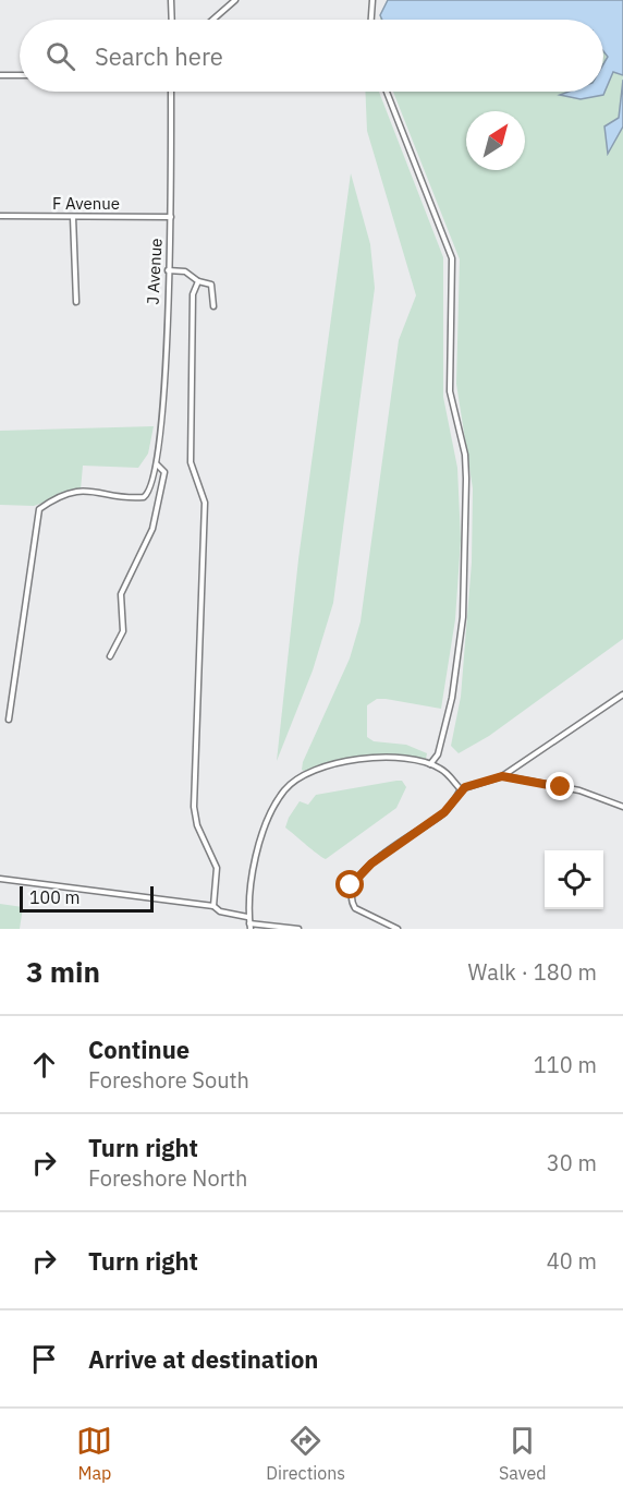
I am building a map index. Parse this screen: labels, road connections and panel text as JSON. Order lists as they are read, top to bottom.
{
  "streets": {
    "lane": ["F Avenue", "J Avenue"]
  },
  "crossings": [
    ["F Avenue", "J Avenue"]
  ],
  "scale_bar": "100 m",
  "north": "top right",
  "page": {
    "search": "Search here",
    "scale": "100 m",
    "heading": ["3 min", "Walk · 180 m"],
    "list": [
      ["Continue", "Foreshore South", "110 m"],
      ["Turn right", "Foreshore North", "30 m"],
      ["Turn right", "40 m"],
      "Arrive at destination"
    ],
    "nav": ["Map", "Directions", "Saved"]
  }
}
